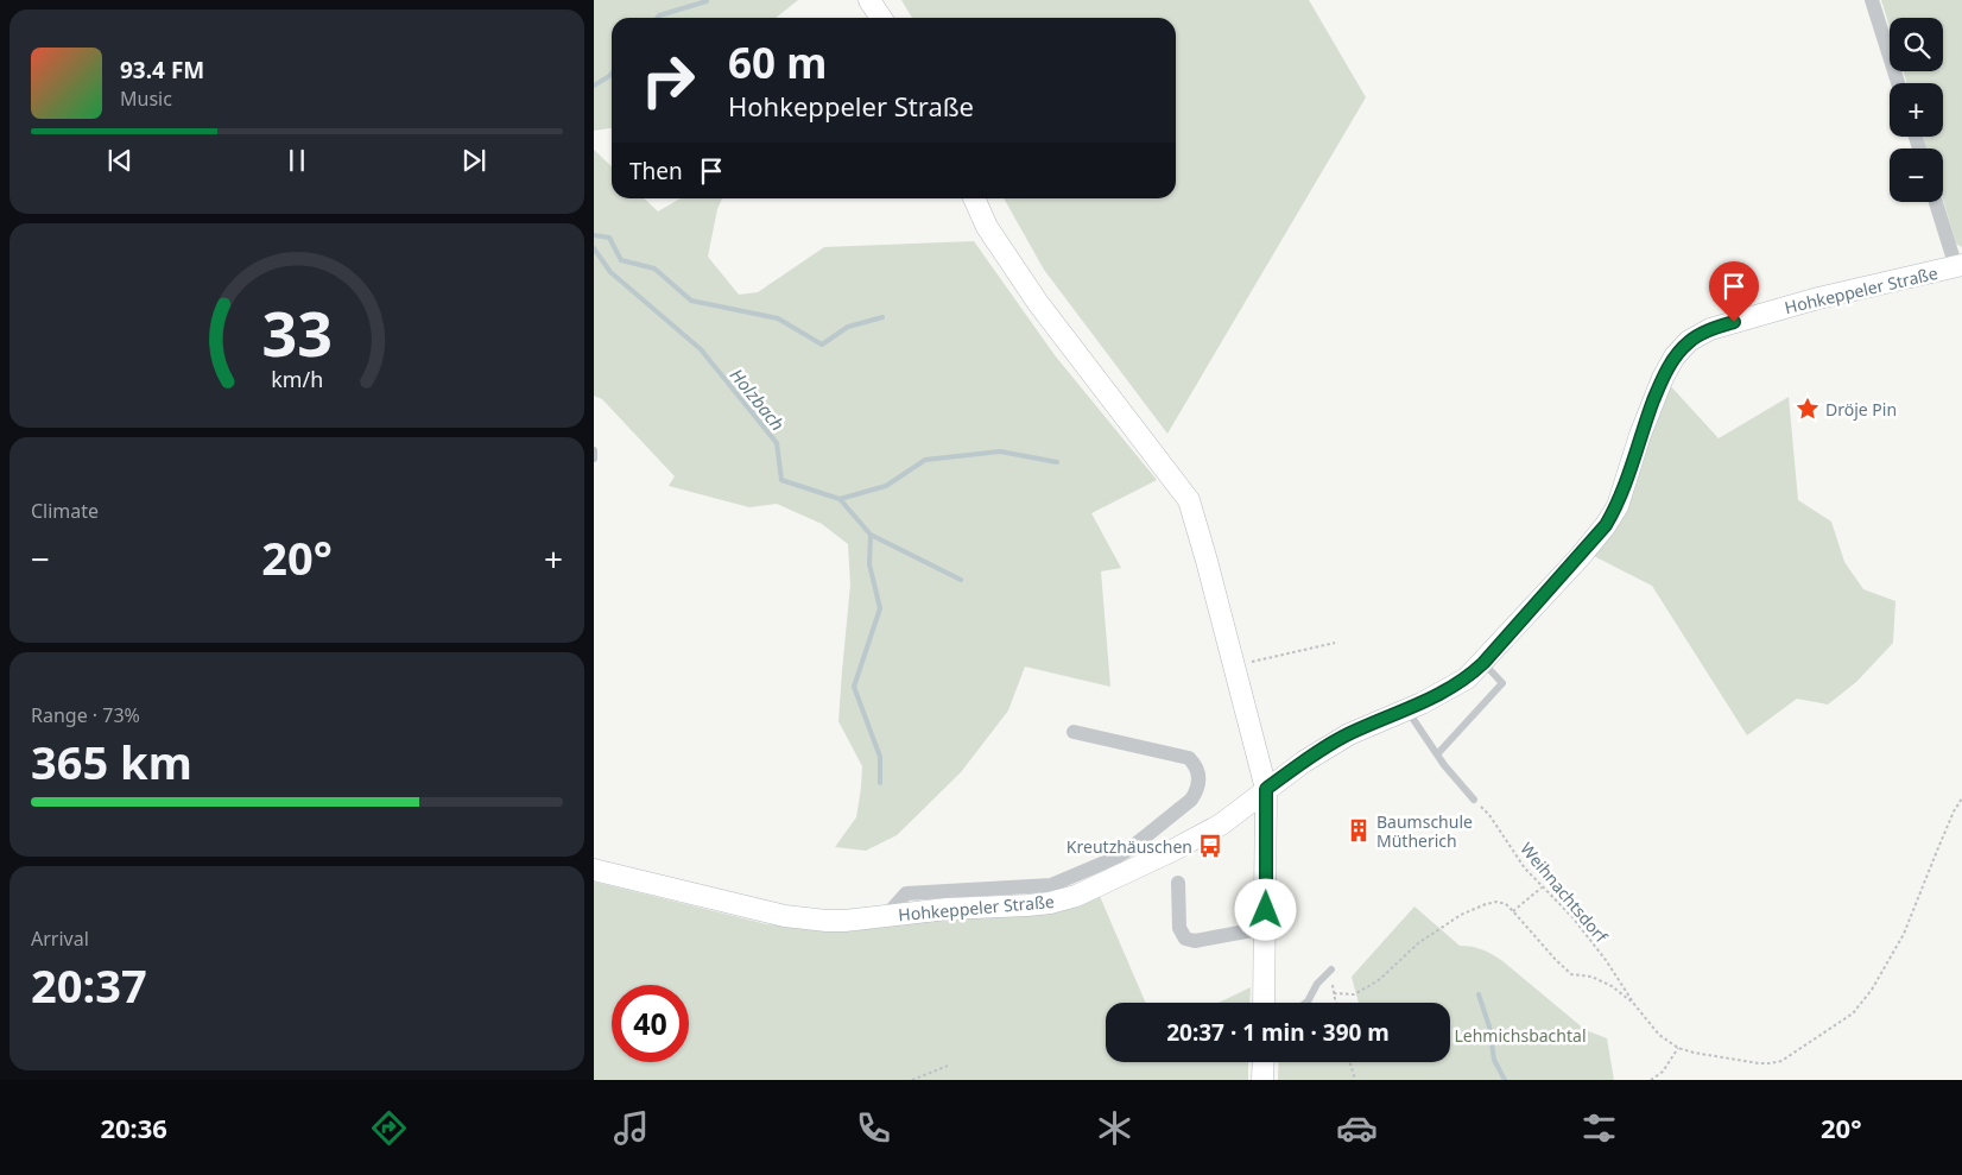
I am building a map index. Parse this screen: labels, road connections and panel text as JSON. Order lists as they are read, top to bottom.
{
  "streets": {
    "street": ["Hohkeppeler Straße"],
    "path": ["Weihnachtsdorf"]
  },
  "water": ["Holzbach"],
  "parks": ["Lehmichsbachtal"],
  "places": {
    "place": ["Dröje Pin"],
    "building": ["Baumschule Mütherich"],
    "bus stop": ["Kreutzhäuschen"]
  },
  "page": {
    "map_buttons": ["+", "−"],
    "turn": ["60 m", "Hohkeppeler Straße"],
    "song": ["93.4 FM", "Music"],
    "then": "Then",
    "tile": [
      "Climate",
      ["Range · 73%", "365 km"],
      ["Arrival", "20:37"]
    ],
    "heat": ["−", "20°", "+"],
    "limit": "40",
    "trip": "20:37 · 1 min · 390 m",
    "tabs": ["20:36", "20°"],
    "gauge": ["33", "km/h"]
  }
}
